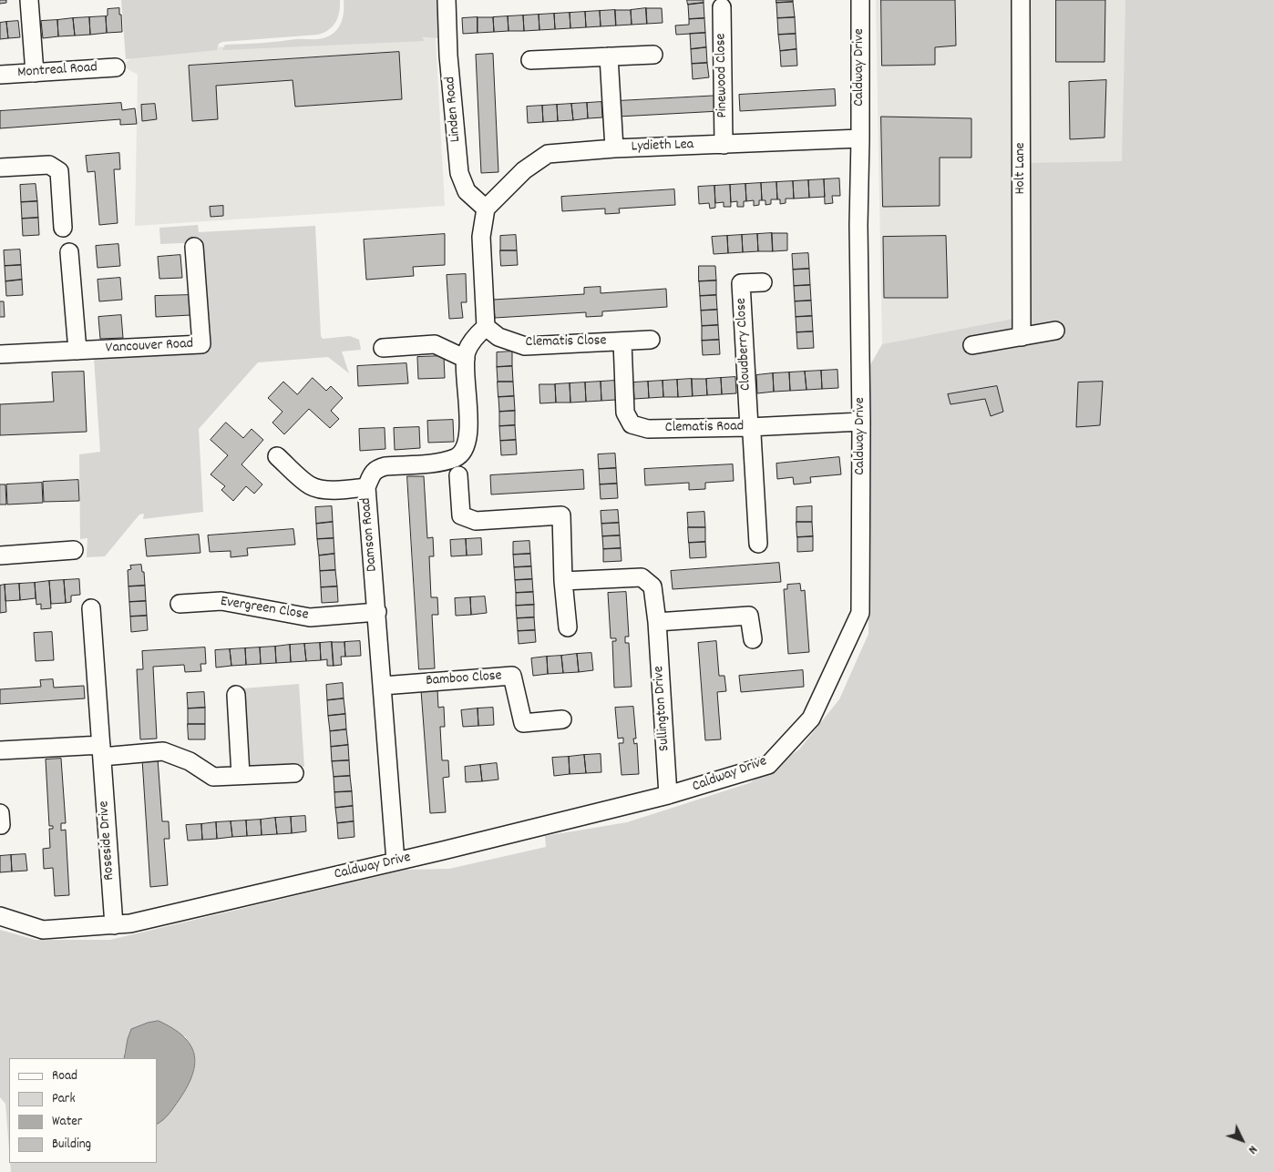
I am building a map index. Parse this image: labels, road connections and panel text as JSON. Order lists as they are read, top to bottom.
{
  "streets": {
    "street": [
      "Caldway Drive",
      "Montreal Road",
      "Pinewood Close",
      "Linden Road",
      "Lydieth Lea",
      "Holt Lane",
      "Clematis Close",
      "Cloudberry Close",
      "Vancouver Road",
      "Clematis Road",
      "Damson Road",
      "Evergreen Close",
      "Bamboo Close",
      "Sullington Drive",
      "Roseside Drive"
    ]
  },
  "crossings": [
    ["Caldway Drive", "Lydieth Lea"],
    ["Caldway Drive", "Clematis Road"],
    ["Caldway Drive", "Damson Road"],
    ["Caldway Drive", "Sullington Drive"],
    ["Caldway Drive", "Roseside Drive"],
    ["Pinewood Close", "Lydieth Lea"],
    ["Linden Road", "Lydieth Lea"],
    ["Clematis Close", "Clematis Road"],
    ["Clematis Close", "Damson Road"],
    ["Cloudberry Close", "Clematis Road"],
    ["Damson Road", "Evergreen Close"],
    ["Damson Road", "Bamboo Close"]
  ],
  "legend": [
    "Road",
    "Park",
    "Water",
    "Building"
  ],
  "north": "bottom right"
}
